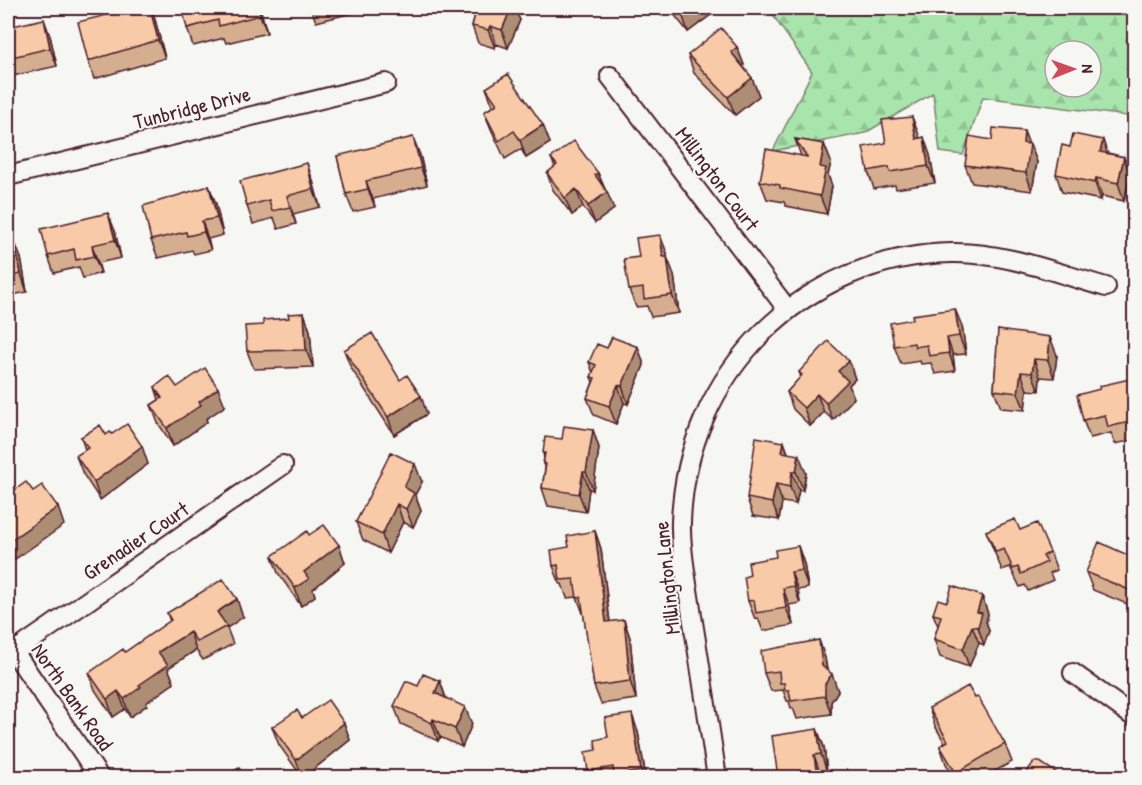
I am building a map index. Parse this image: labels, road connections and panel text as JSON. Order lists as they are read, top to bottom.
{
  "streets": {
    "street": [
      "Tunbridge Drive",
      "Millington Court",
      "Grenadier Court",
      "Millington Lane",
      "North Bank Road"
    ]
  },
  "crossings": [
    ["Millington Court", "Millington Lane"],
    ["Grenadier Court", "North Bank Road"]
  ],
  "north": "right"
}
